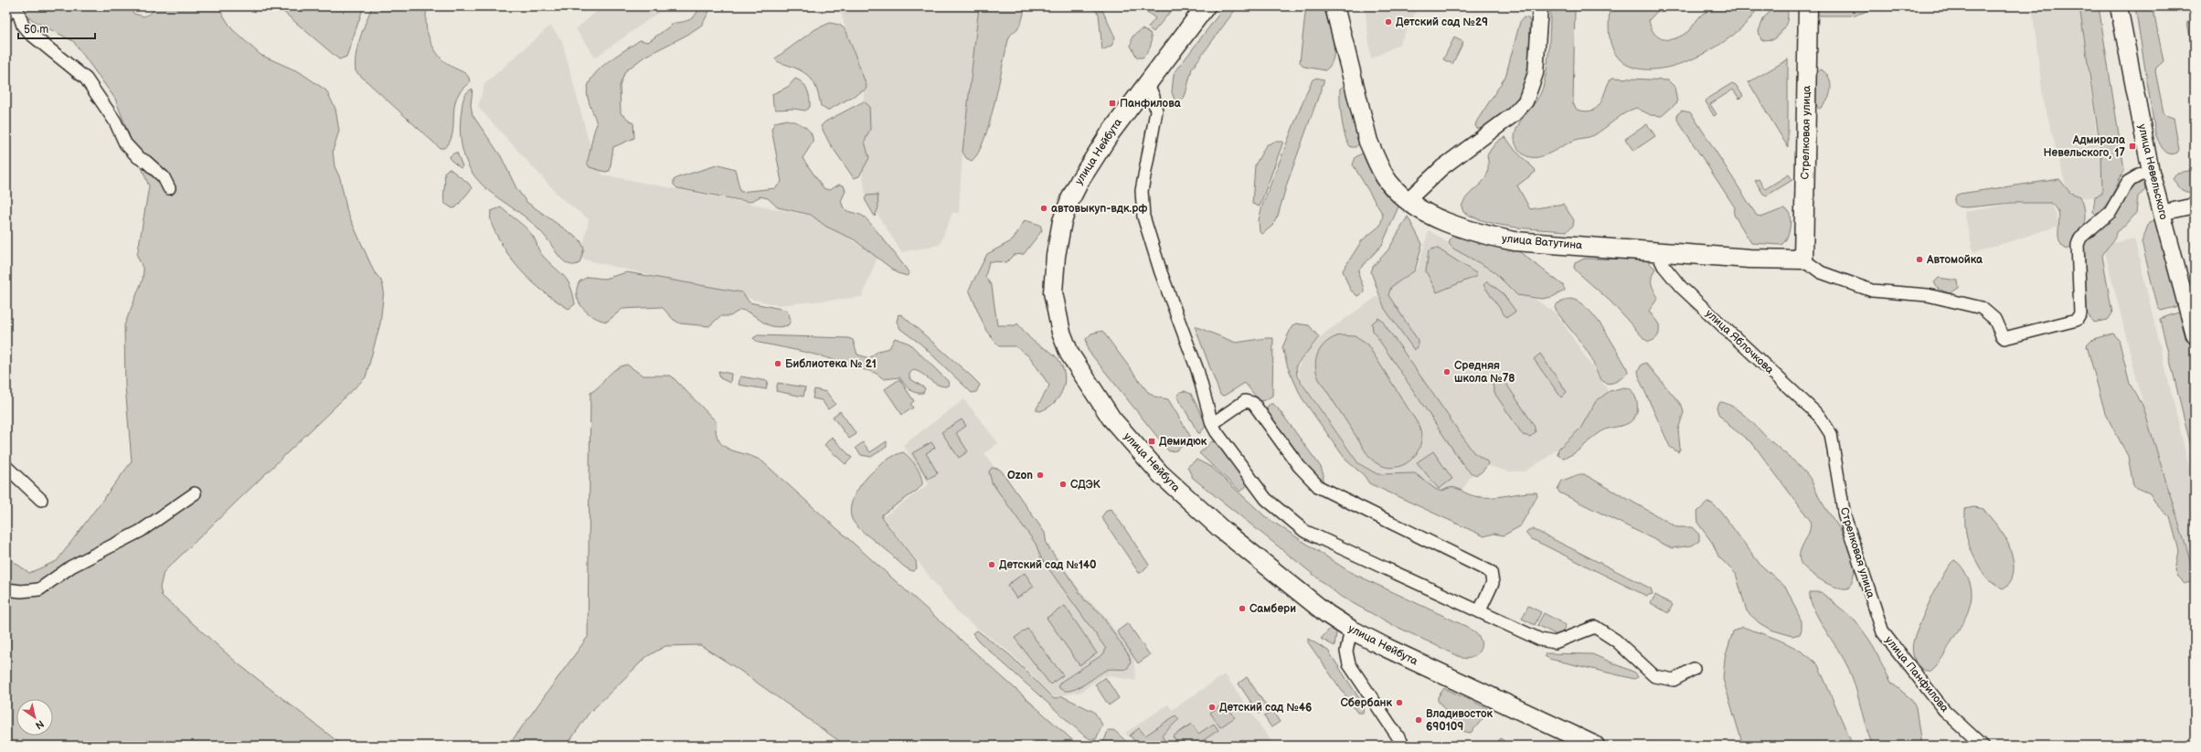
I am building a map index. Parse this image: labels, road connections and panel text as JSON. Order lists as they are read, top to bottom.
{
  "streets": {
    "main road": [
      "Стрелковая улица",
      "улица Нейбута",
      "улица Невельского",
      "улица Ватутина"
    ],
    "street": ["улица Яблочкова", "улица Панфилова"]
  },
  "crossings": [
    ["Стрелковая улица", "улица Ватутина"],
    ["Стрелковая улица", "улица Яблочкова"],
    ["Стрелковая улица", "улица Панфилова"],
    ["улица Ватутина", "улица Яблочкова"]
  ],
  "places": {
    "other": [
      "Детский сад №29",
      "автовыкуп-вдк.рф",
      "Автомойка",
      "Библиотека № 21",
      "Средняя школа №78",
      "Ozon",
      "СДЭК",
      "Детский сад №140",
      "Самбери",
      "Сбербанк",
      "Детский сад №46",
      "Владивосток 690109"
    ],
    "transit": ["Панфилова", "Адмирала Невельского, 17", "Демидюк"]
  },
  "scale_bar": "50 m",
  "north": "bottom right"
}
